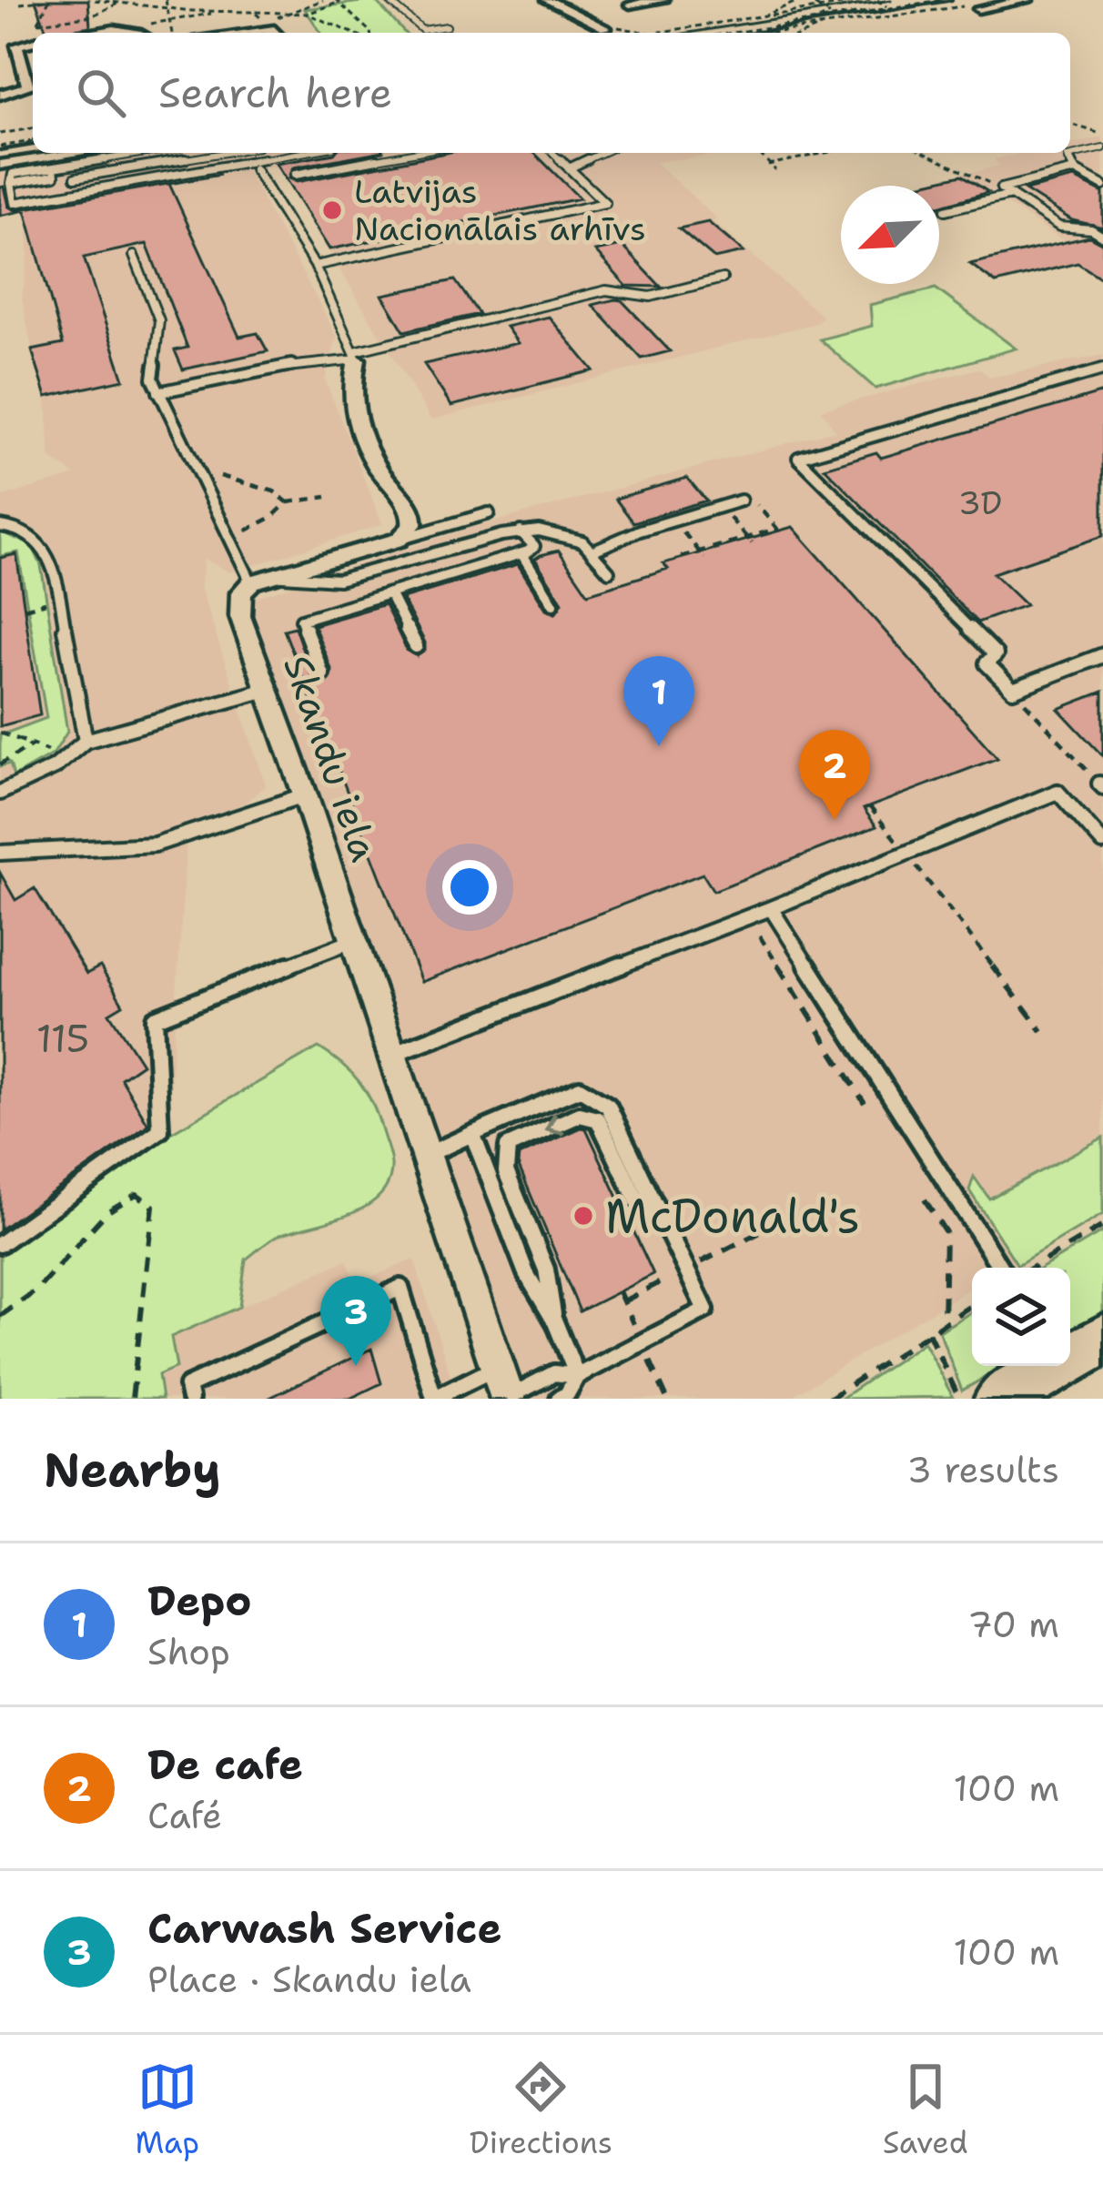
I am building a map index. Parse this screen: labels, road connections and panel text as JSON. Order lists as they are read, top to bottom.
{
  "streets": {
    "street": ["Skandu iela"]
  },
  "places": ["Latvijas Nacionālais arhīvs", "McDonald's"],
  "house_numbers": ["3D", "115"],
  "north": "bottom left",
  "page": {
    "search": "Search here",
    "pins": ["1", "2", "3"],
    "heading": ["Nearby", "3 results"],
    "list": [
      {
        "mark": "1",
        "name": "Depo",
        "note": "Shop",
        "value": "70 m"
      },
      {
        "mark": "2",
        "name": "De cafe",
        "note": "Café",
        "value": "100 m"
      },
      {
        "mark": "3",
        "name": "Carwash Service",
        "note": "Place · Skandu iela",
        "value": "100 m"
      }
    ],
    "nav": ["Map", "Directions", "Saved"]
  }
}
